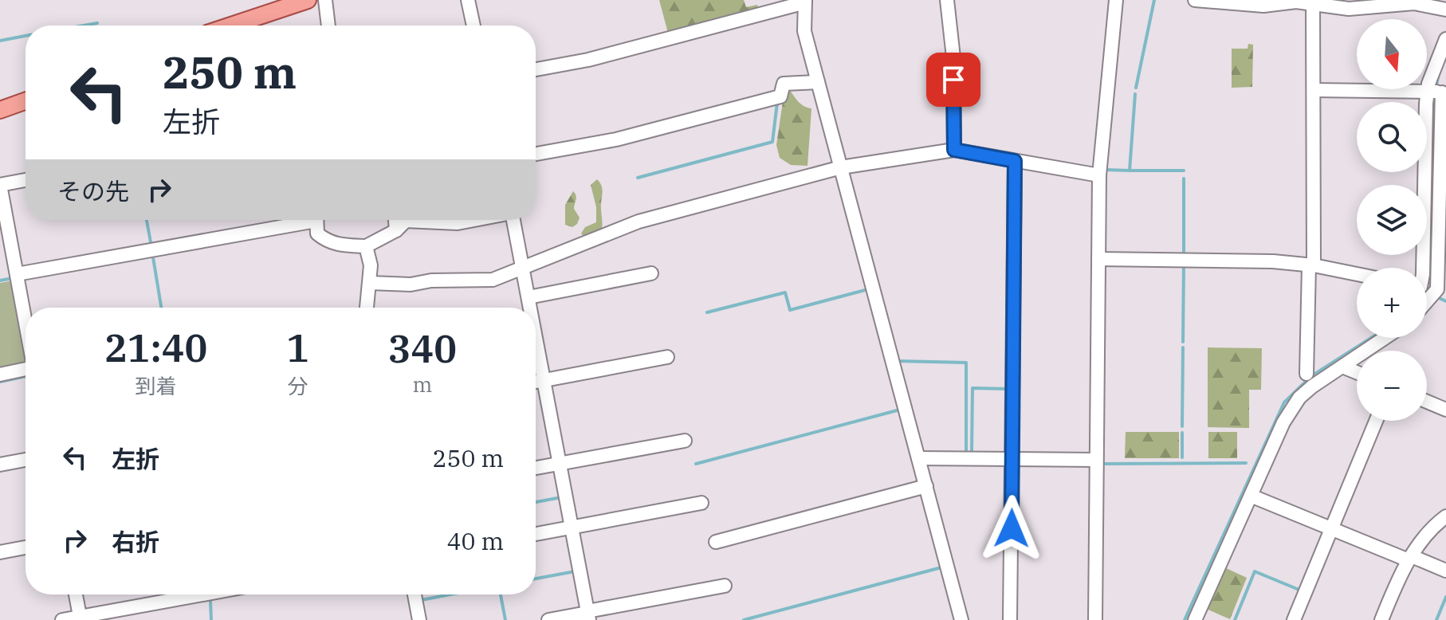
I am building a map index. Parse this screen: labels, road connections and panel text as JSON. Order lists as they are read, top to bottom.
{
  "north": "bottom",
  "page": {
    "map_buttons": ["+", "−"],
    "turn": ["250 m", "左折"],
    "then": "その先",
    "eta": [
      "21:40",
      "到着",
      "1",
      "分",
      "340",
      "m"
    ],
    "list": [
      {
        "name": "左折",
        "value": "250 m"
      },
      {
        "name": "右折",
        "value": "40 m"
      }
    ]
  }
}
